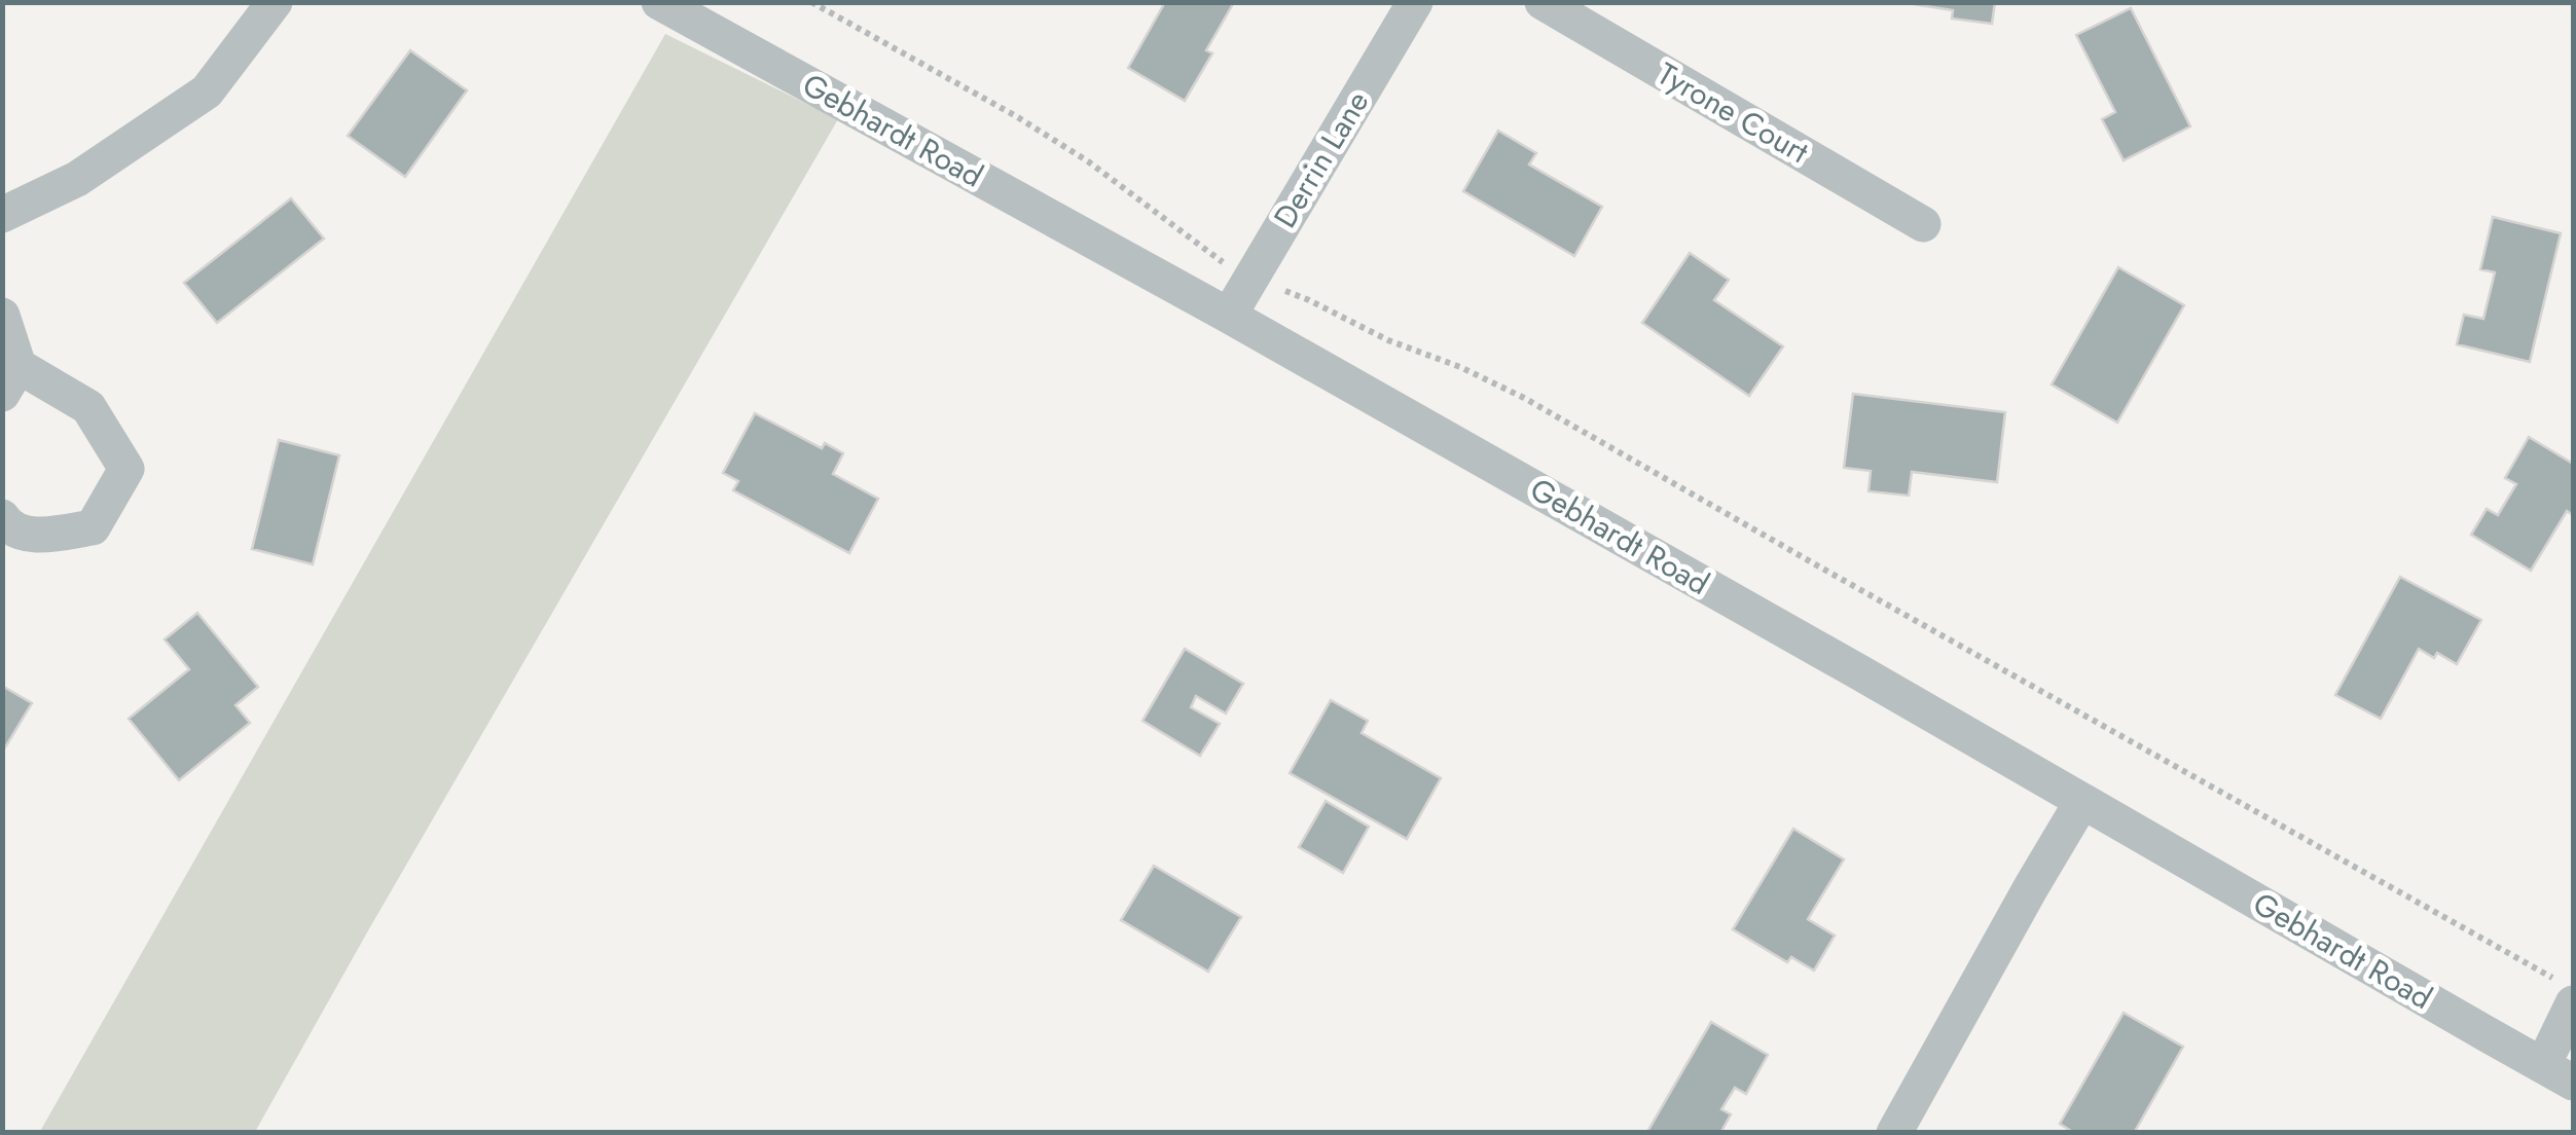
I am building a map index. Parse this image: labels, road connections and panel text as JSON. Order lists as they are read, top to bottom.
{
  "streets": {
    "street": ["Tyrone Court", "Gebhardt Road", "Derrin Lane"]
  },
  "crossings": [
    ["Gebhardt Road", "Derrin Lane"]
  ]
}
